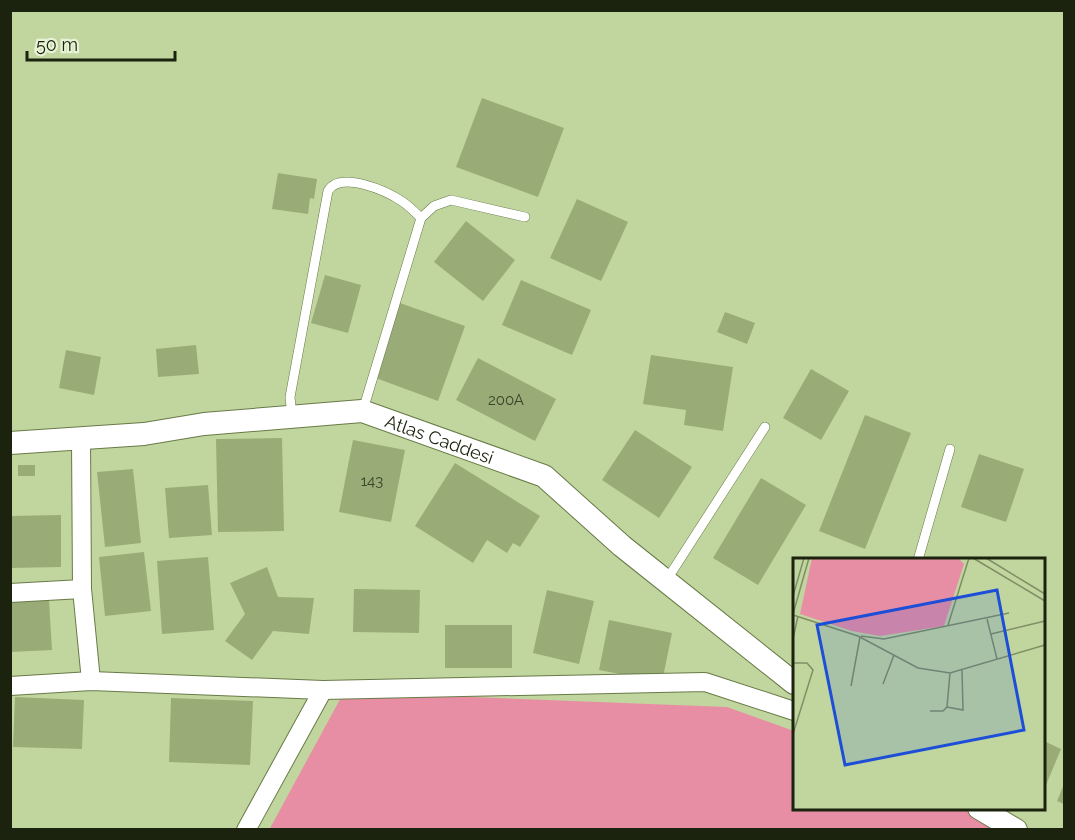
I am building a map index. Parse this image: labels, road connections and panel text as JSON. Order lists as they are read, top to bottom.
{
  "streets": {
    "street": ["Atlas Caddesi"]
  },
  "house_numbers": ["200A", "143"],
  "scale_bar": "50 m"
}
